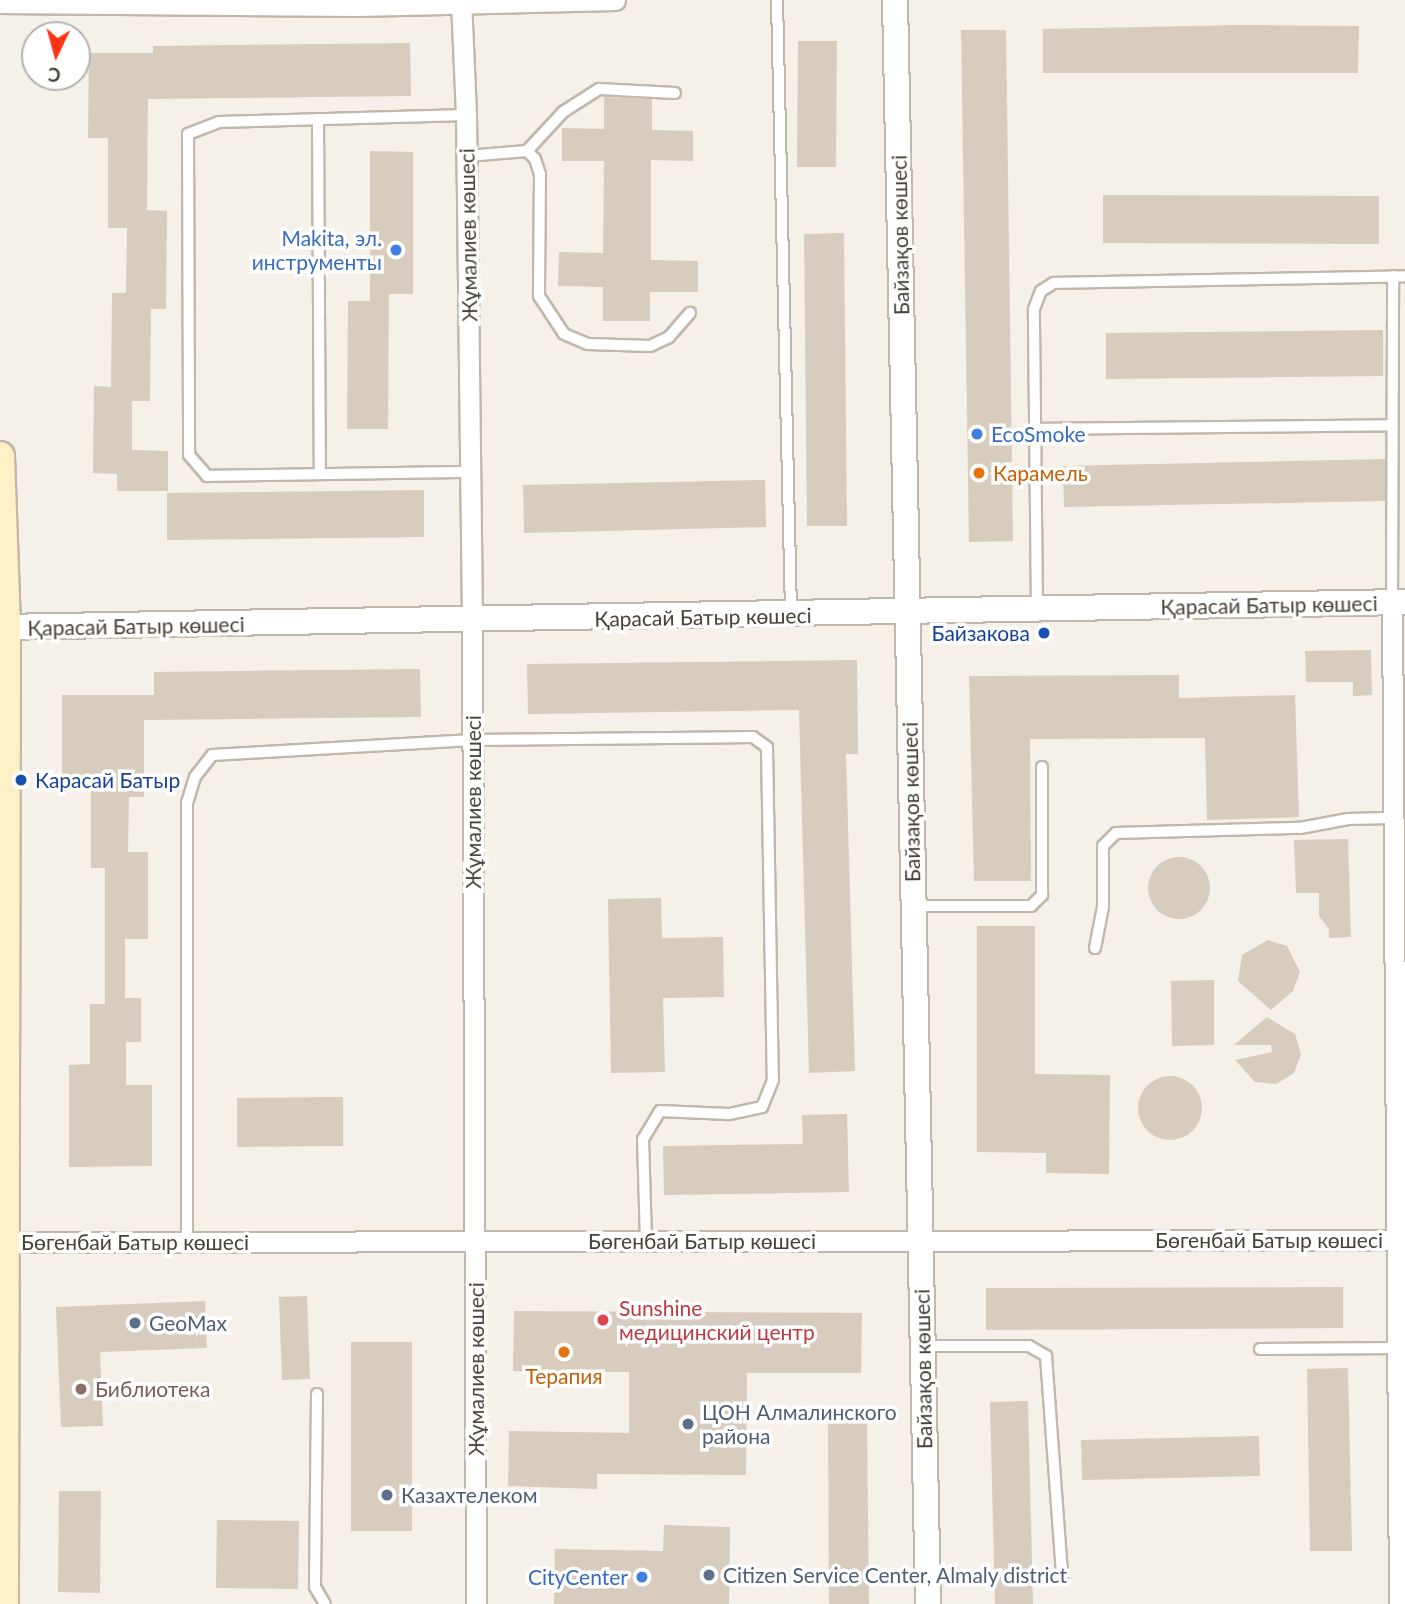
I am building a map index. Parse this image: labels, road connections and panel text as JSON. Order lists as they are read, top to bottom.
{
  "streets": {
    "street": [
      "Жұмалиев көшесі",
      "Байзақов көшесі",
      "Қарасай Батыр көшесі",
      "Бөгенбай Батыр көшесі"
    ]
  },
  "crossings": [
    ["Жұмалиев көшесі", "Қарасай Батыр көшесі"],
    ["Жұмалиев көшесі", "Бөгенбай Батыр көшесі"],
    ["Байзақов көшесі", "Қарасай Батыр көшесі"],
    ["Байзақов көшесі", "Бөгенбай Батыр көшесі"]
  ],
  "places": [
    "Makita, эл. инструменты",
    "EcoSmoke",
    "Карамель",
    "Байзакова",
    "Карасай Батыр",
    "Sunshine медицинский центр",
    "GeoMax",
    "Терапия",
    "Библиотека",
    "ЦОН Алмалинского района",
    "Казахтелеком",
    "Citizen Service Center, Almaly district",
    "CityCenter"
  ],
  "north": "bottom"
}
